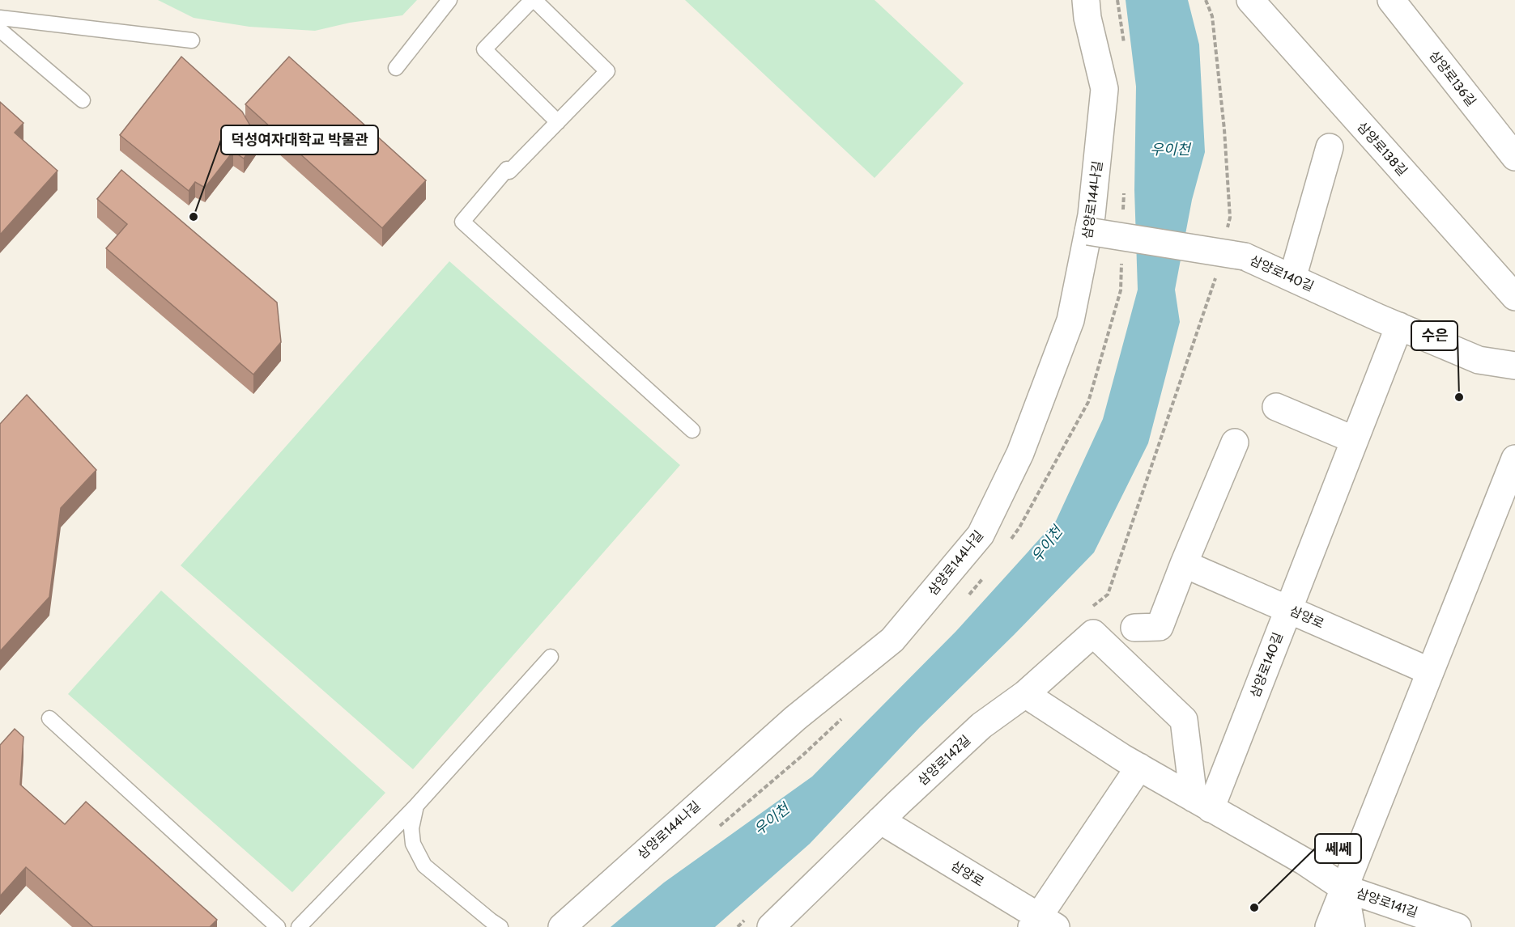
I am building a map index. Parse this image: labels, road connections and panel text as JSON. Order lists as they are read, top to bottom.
{
  "streets": {
    "street": [
      "삼양로136길",
      "삼양로138길",
      "삼양로144나길",
      "삼양로140길",
      "삼양로",
      "삼양로142길",
      "삼양로141길"
    ]
  },
  "crossings": [
    ["삼양로144나길", "삼양로140길"],
    ["삼양로140길", "삼양로"],
    ["삼양로140길", "삼양로142길"],
    ["삼양로", "삼양로142길"]
  ],
  "water": ["우이천"],
  "places": ["덕성여자대학교 박물관", "수은", "쎄쎄"]
}
